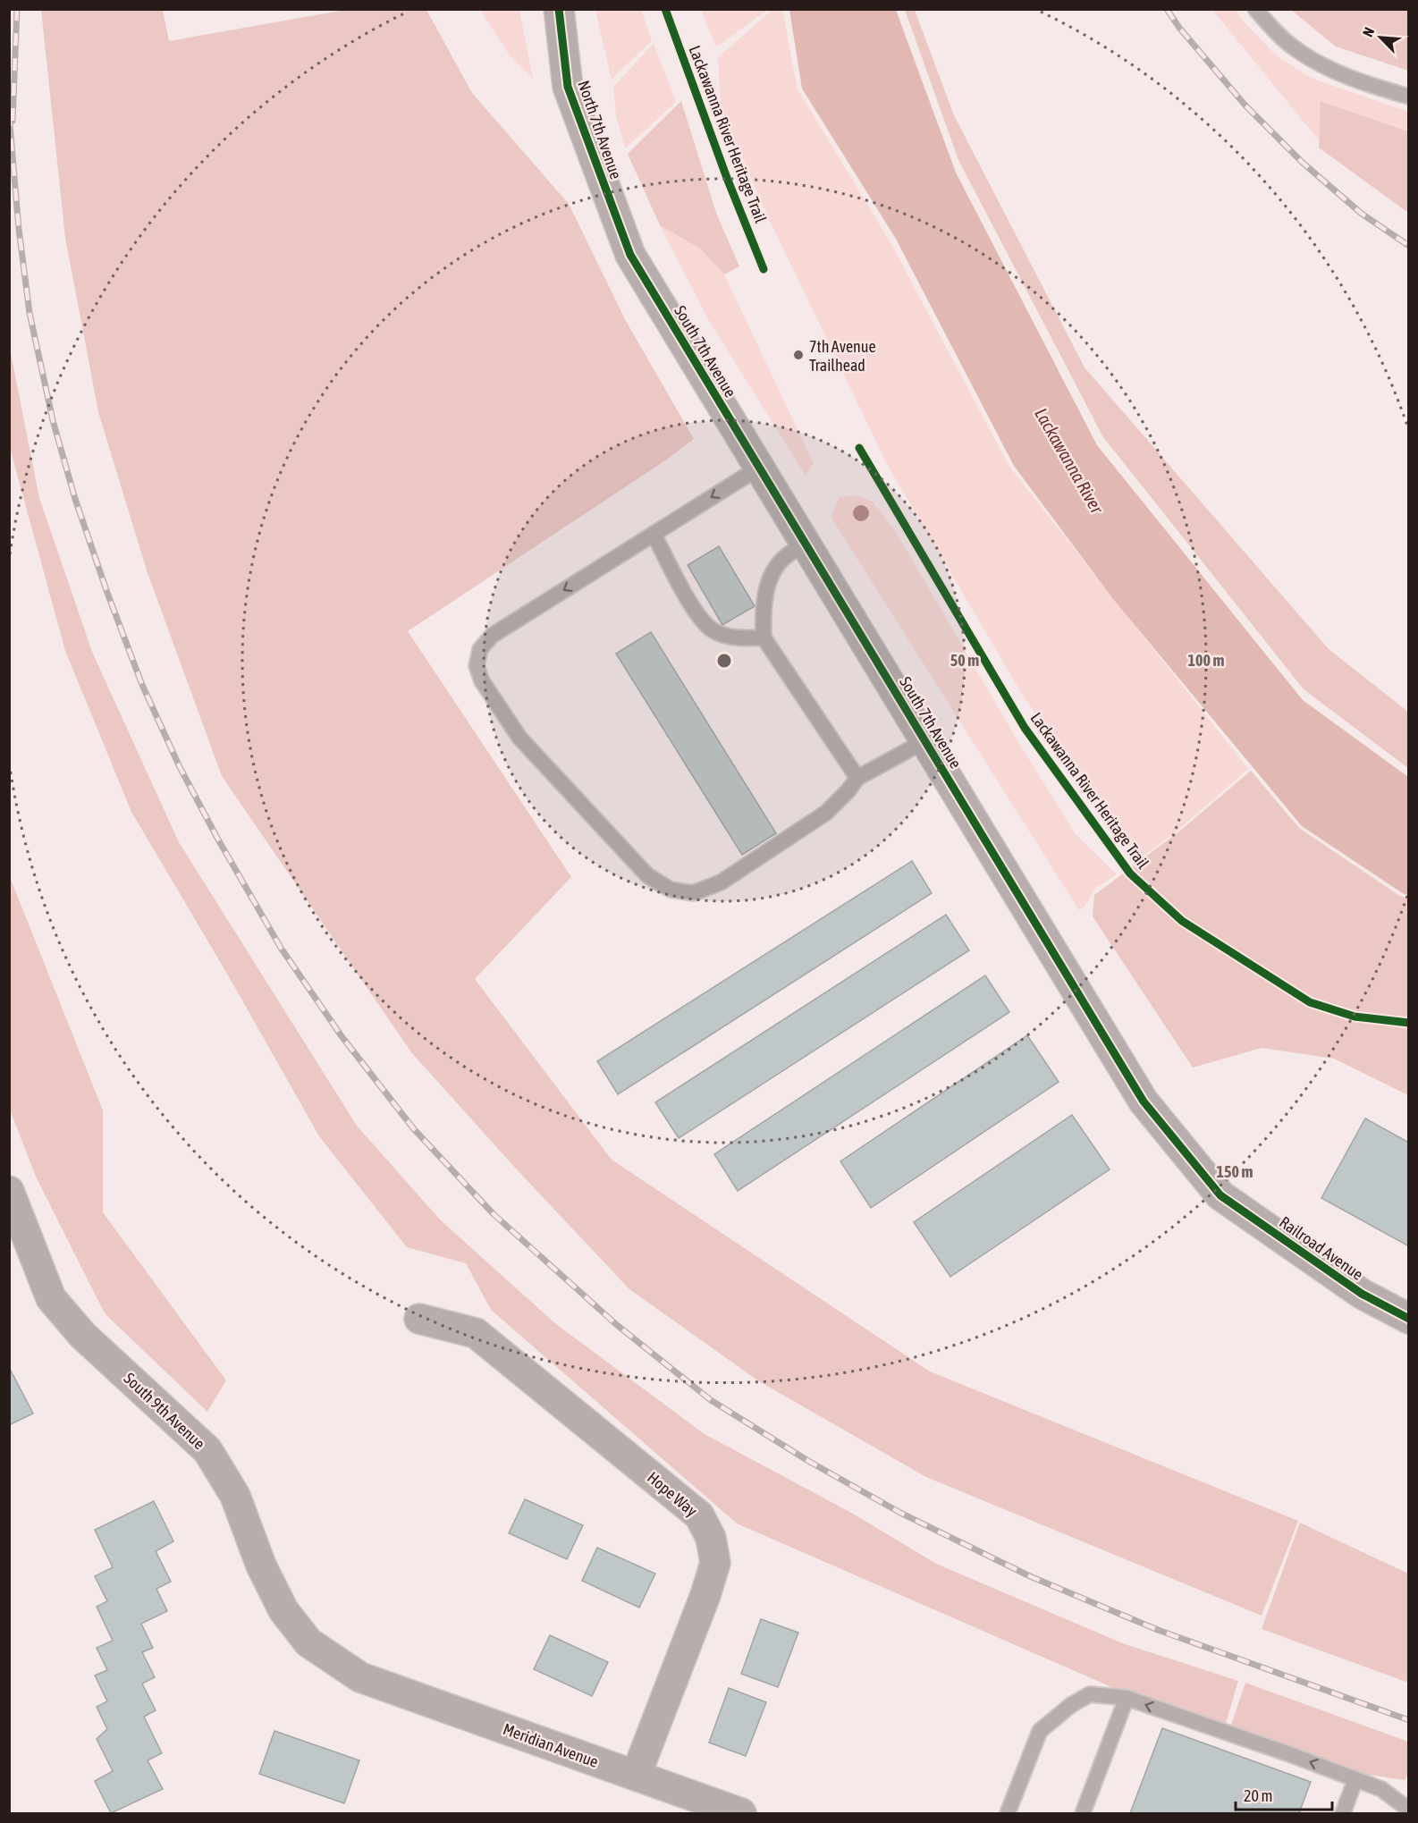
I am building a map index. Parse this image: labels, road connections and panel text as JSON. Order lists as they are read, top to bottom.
{
  "streets": {
    "street": [
      "North 7th Avenue",
      "South 7th Avenue",
      "Railroad Avenue",
      "South 9th Avenue",
      "Hope Way",
      "Meridian Avenue"
    ],
    "cycle path": ["Lackawanna River Heritage Trail"]
  },
  "crossings": [
    ["North 7th Avenue", "South 7th Avenue"],
    ["South 7th Avenue", "Railroad Avenue"],
    ["South 9th Avenue", "Meridian Avenue"],
    ["Hope Way", "Meridian Avenue"]
  ],
  "water": ["Lackawanna River"],
  "places": ["7th Avenue Trailhead"],
  "scale_bar": "20 m",
  "north": "top left",
  "rings": ["50 m", "100 m", "150 m"]
}
